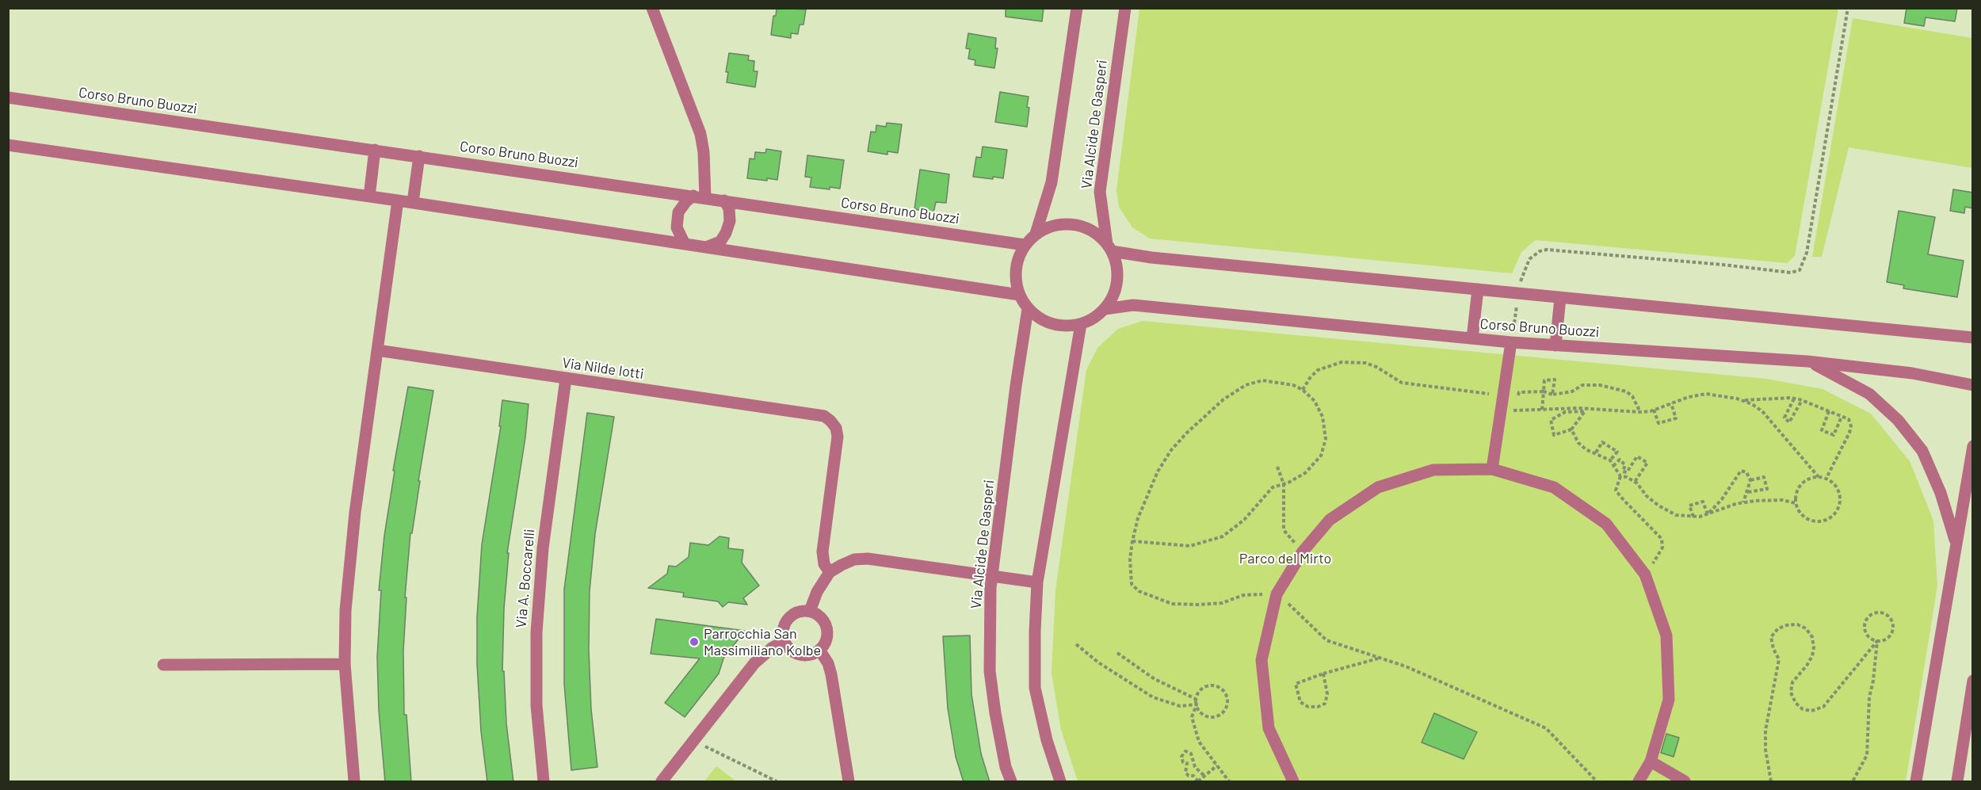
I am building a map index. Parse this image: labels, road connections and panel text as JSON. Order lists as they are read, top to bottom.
{
  "streets": {
    "street": [
      "Corso Bruno Buozzi",
      "Via Alcide De Gasperi",
      "Via Nilde Iotti",
      "Via A. Boccarelli"
    ]
  },
  "crossings": [
    ["Corso Bruno Buozzi", "Via Alcide De Gasperi"],
    ["Via Nilde Iotti", "Via A. Boccarelli"]
  ],
  "parks": ["Parco del Mirto"],
  "places": ["Parrocchia San Massimiliano Kolbe"]
}
